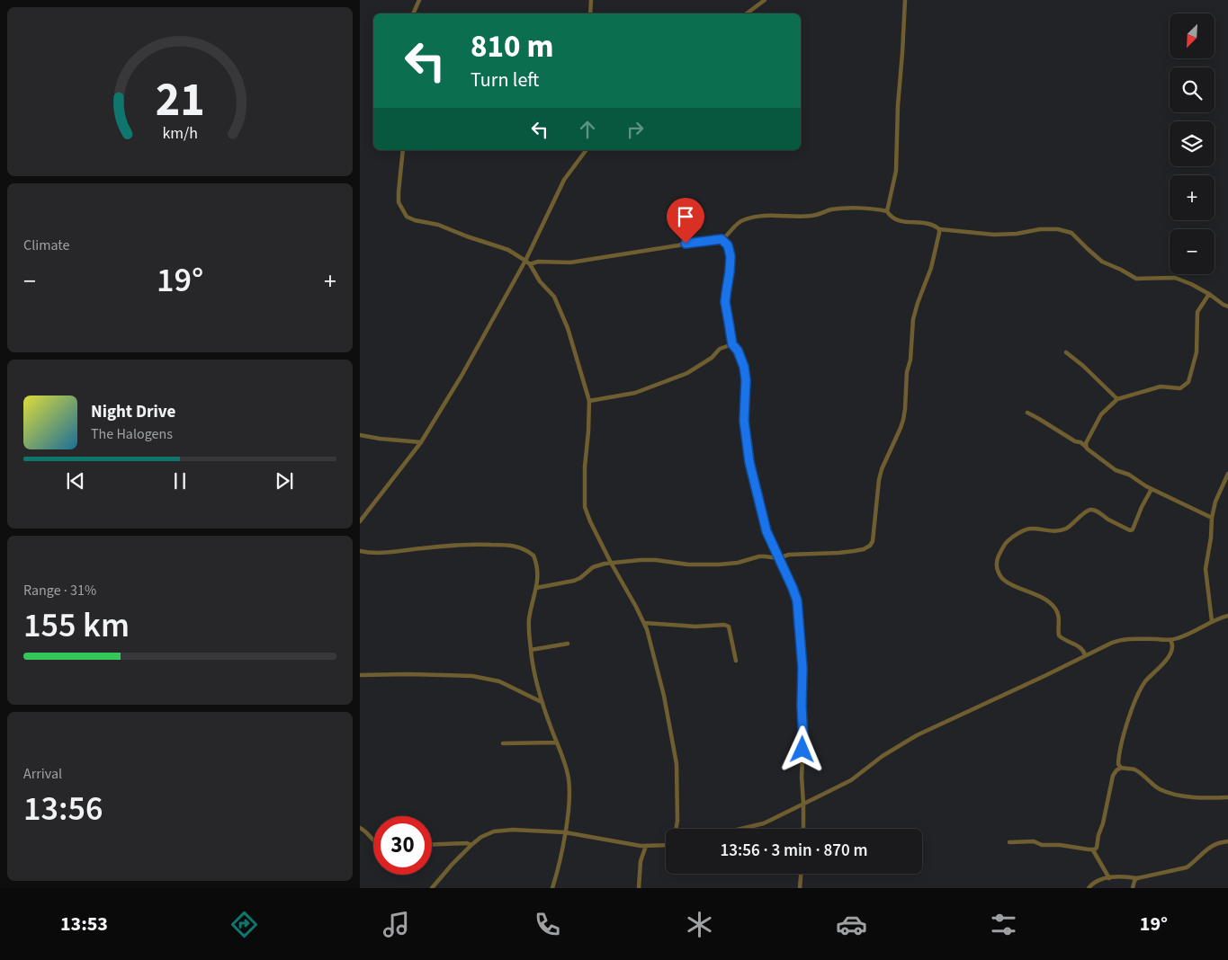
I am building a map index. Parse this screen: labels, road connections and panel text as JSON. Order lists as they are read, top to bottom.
{
  "north": "bottom left",
  "page": {
    "map_buttons": ["+", "−"],
    "turn": ["810 m", "Turn left"],
    "tile": [
      "Climate",
      ["Range · 31%", "155 km"],
      ["Arrival", "13:56"]
    ],
    "heat": ["−", "19°", "+"],
    "song": ["Night Drive", "The Halogens"],
    "limit": "30",
    "trip": "13:56 · 3 min · 870 m",
    "tabs": ["13:53", "19°"],
    "gauge": ["21", "km/h"]
  }
}
